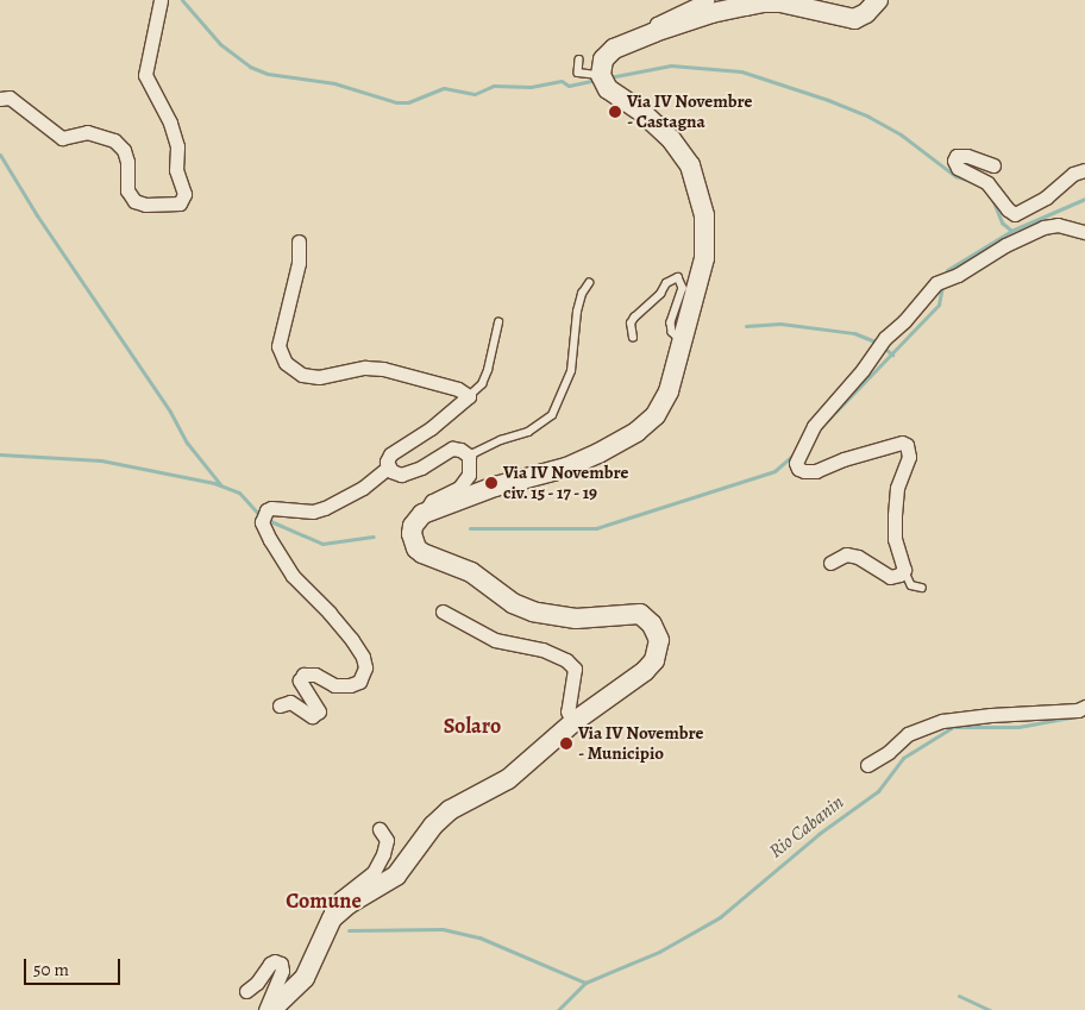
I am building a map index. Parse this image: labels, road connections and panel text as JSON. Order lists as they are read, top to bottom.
{
  "districts": ["Solaro", "Comune"],
  "water": ["Rio Cabanin"],
  "places": ["Via IV Novembre - Castagna", "Via IV Novembre civ. 15 - 17 - 19", "Via IV Novembre - Municipio"],
  "scale_bar": "50 m"
}
